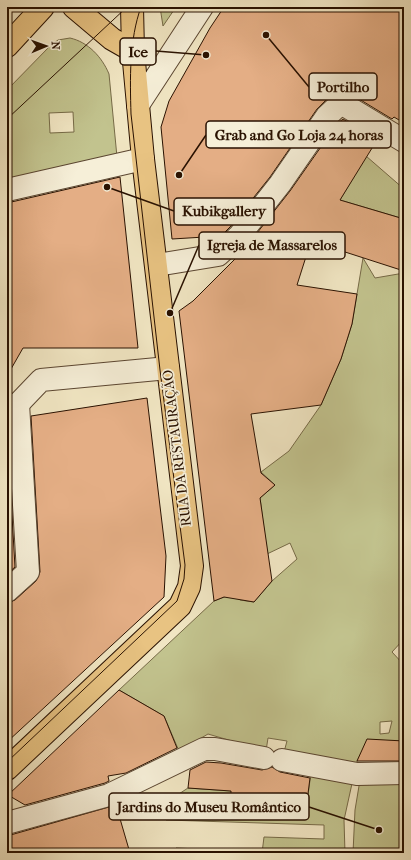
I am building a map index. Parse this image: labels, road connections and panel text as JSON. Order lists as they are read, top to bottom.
{
  "streets": {
    "main road": ["RUA DA RESTAURAÇÃO"]
  },
  "places": [
    "Portilho",
    "Ice",
    "Grab and Go Loja 24 horas",
    "Kubikgallery",
    "Igreja de Massarelos",
    "Jardins do Museu Romântico"
  ],
  "north": "right"
}
